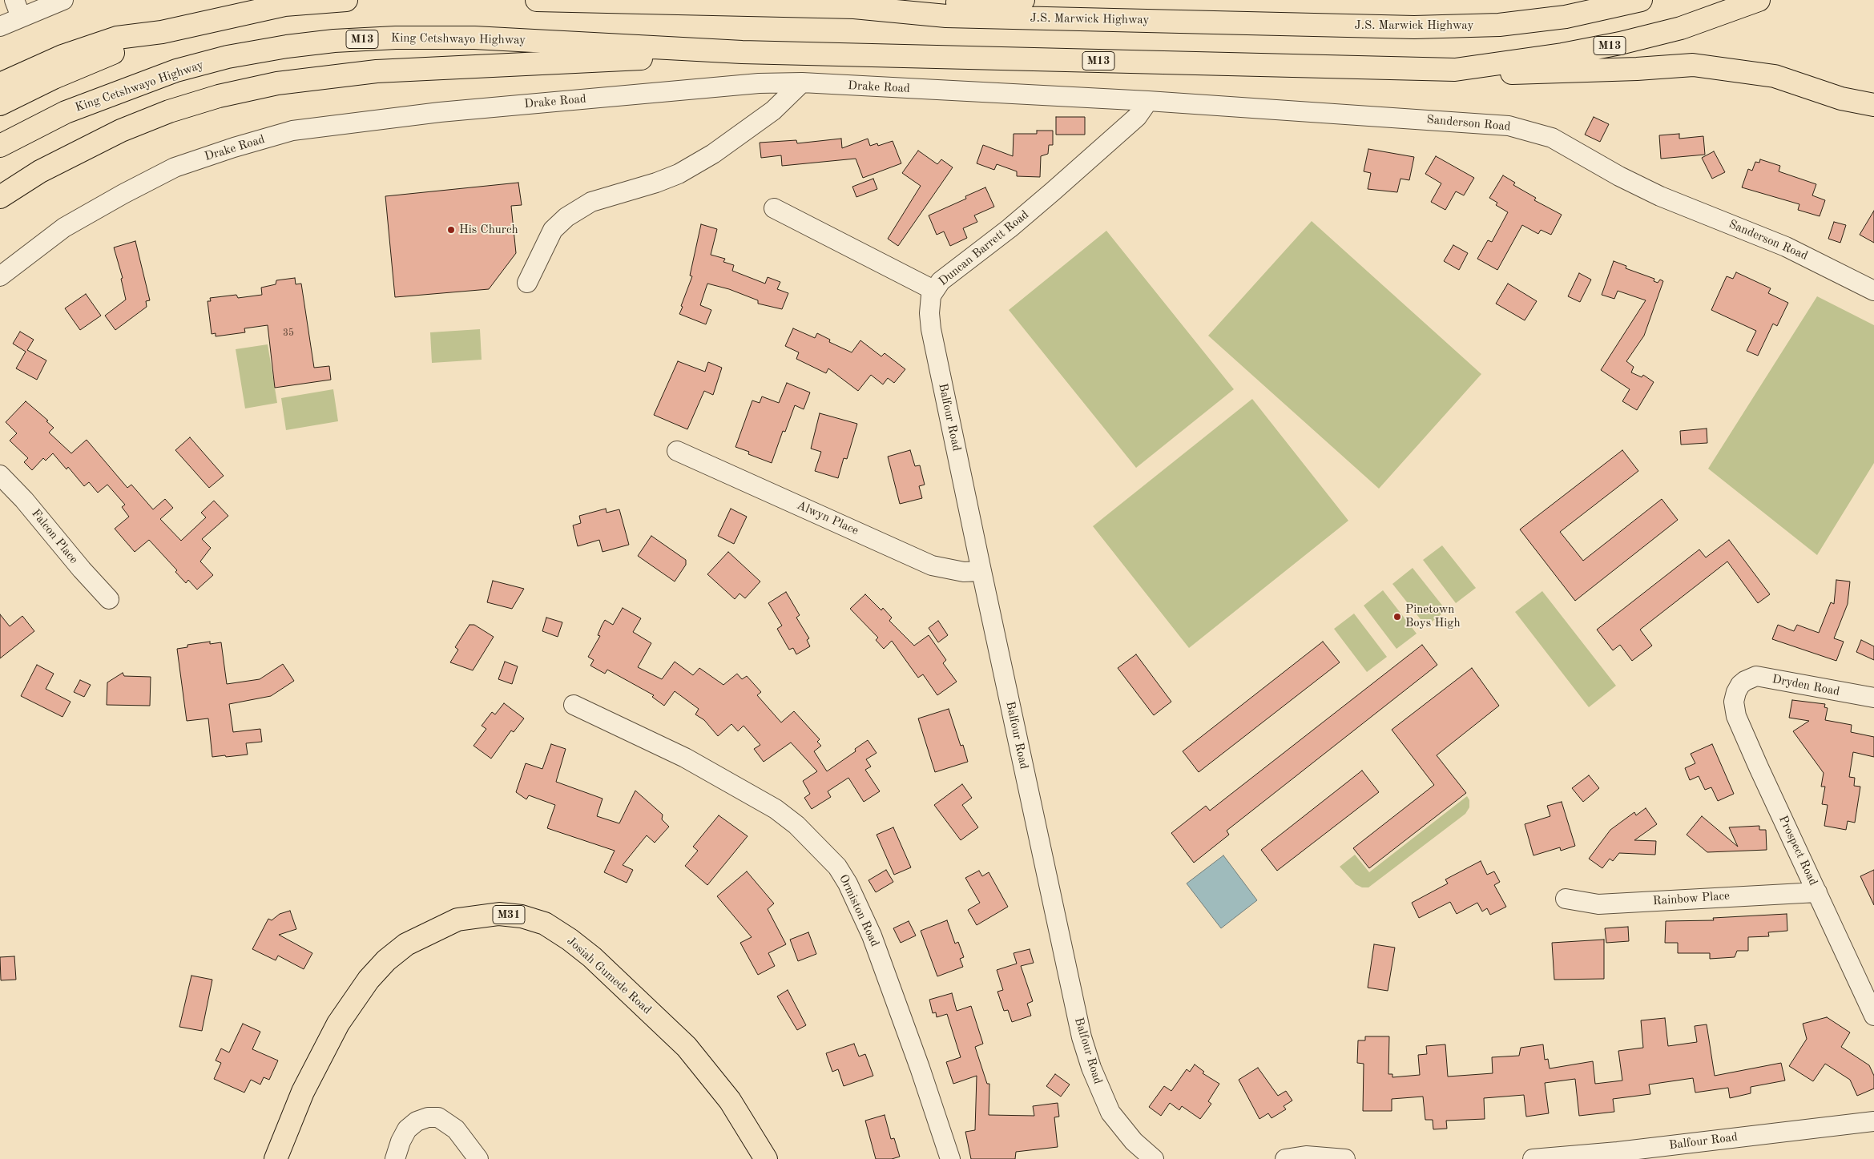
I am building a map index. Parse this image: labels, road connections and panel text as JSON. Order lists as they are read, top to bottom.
{
  "streets": {
    "main road": [
      "J.S. Marwick Highway",
      "M13",
      "King Cetshwayo Highway",
      "M31",
      "Josiah Gumede Road"
    ],
    "street": [
      "Drake Road",
      "Sanderson Road",
      "Duncan Barrett Road",
      "Balfour Road",
      "Alwyn Place",
      "Falcon Place",
      "Dryden Road",
      "Prospect Road",
      "Rainbow Place",
      "Ormiston Road"
    ]
  },
  "crossings": [
    ["M13", "King Cetshwayo Highway"],
    ["Drake Road", "Sanderson Road"],
    ["Drake Road", "Duncan Barrett Road"],
    ["Sanderson Road", "Duncan Barrett Road"],
    ["Duncan Barrett Road", "Balfour Road"],
    ["Balfour Road", "Alwyn Place"],
    ["Dryden Road", "Prospect Road"],
    ["Prospect Road", "Rainbow Place"]
  ],
  "places": ["His Church", "Pinetown Boys High"],
  "house_numbers": ["35"]
}
